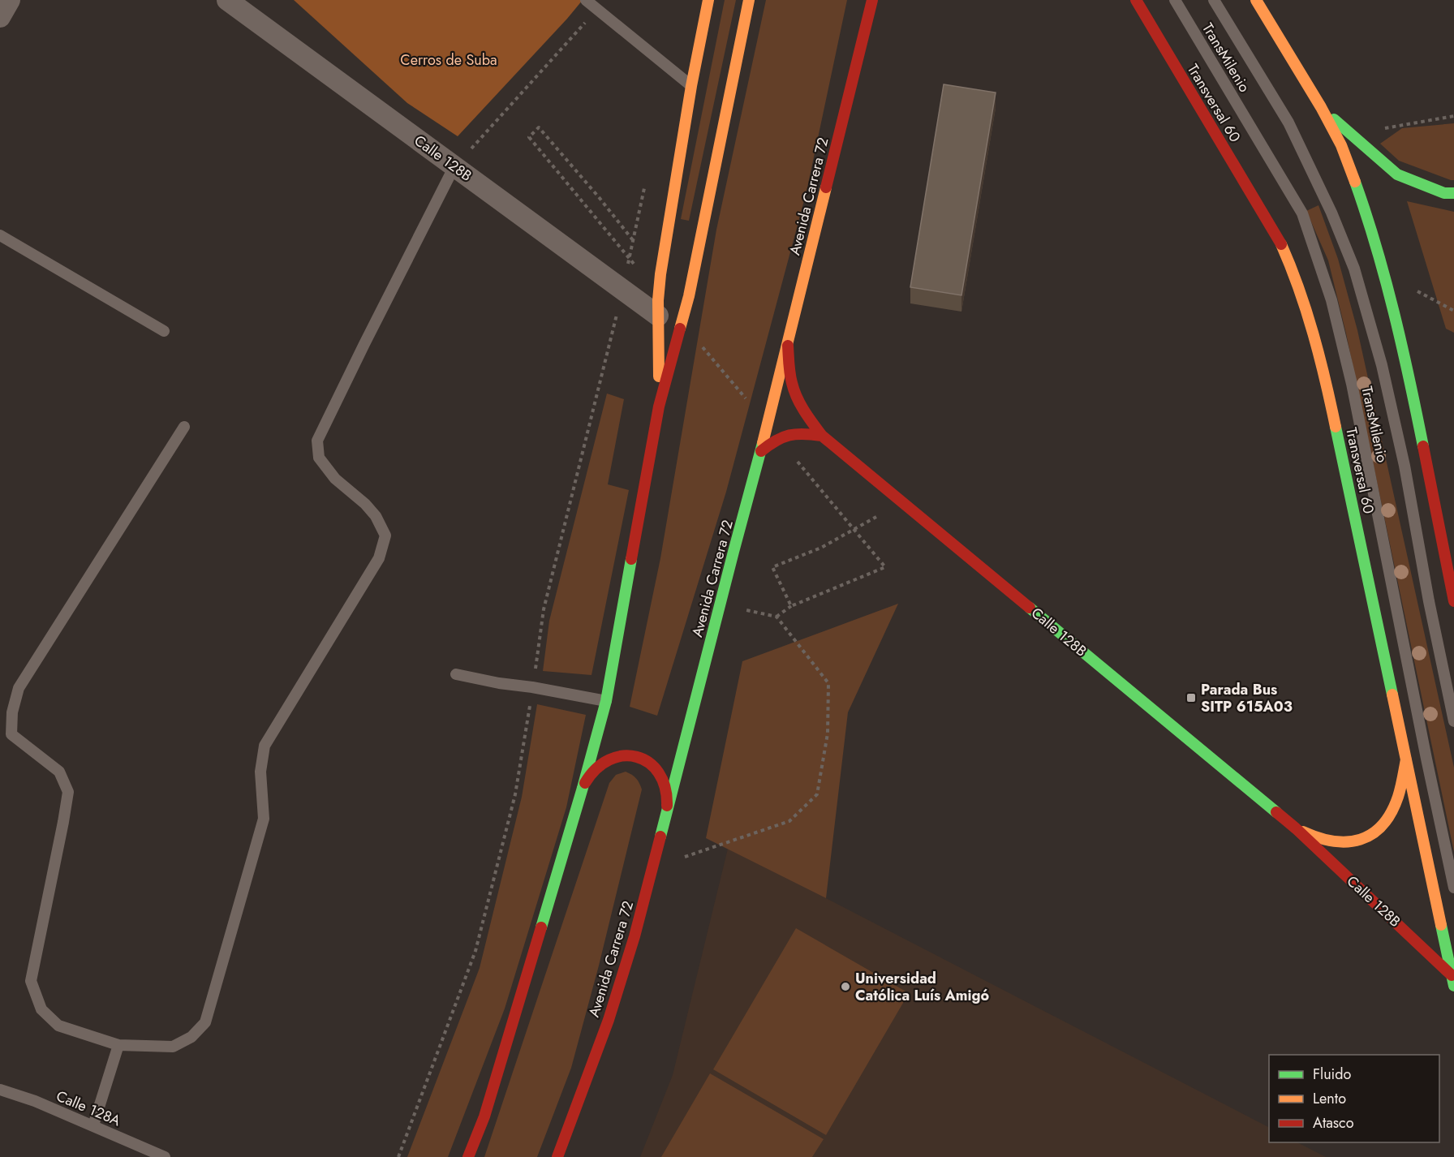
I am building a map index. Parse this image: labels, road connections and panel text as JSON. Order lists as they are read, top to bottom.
{
  "streets": {
    "main road": ["Transversal 60", "Calle 128B", "Avenida Carrera 72"],
    "lane": ["TransMilenio", "Calle 128A"]
  },
  "crossings": [
    ["Transversal 60", "Calle 128B"],
    ["Calle 128B", "Avenida Carrera 72"]
  ],
  "parks": ["Cerros de Suba"],
  "places": {
    "transit": ["Parada Bus SITP 615A03"],
    "other": ["Universidad Católica Luís Amigó"]
  },
  "legend": ["Fluido", "Lento", "Atasco"]
}
